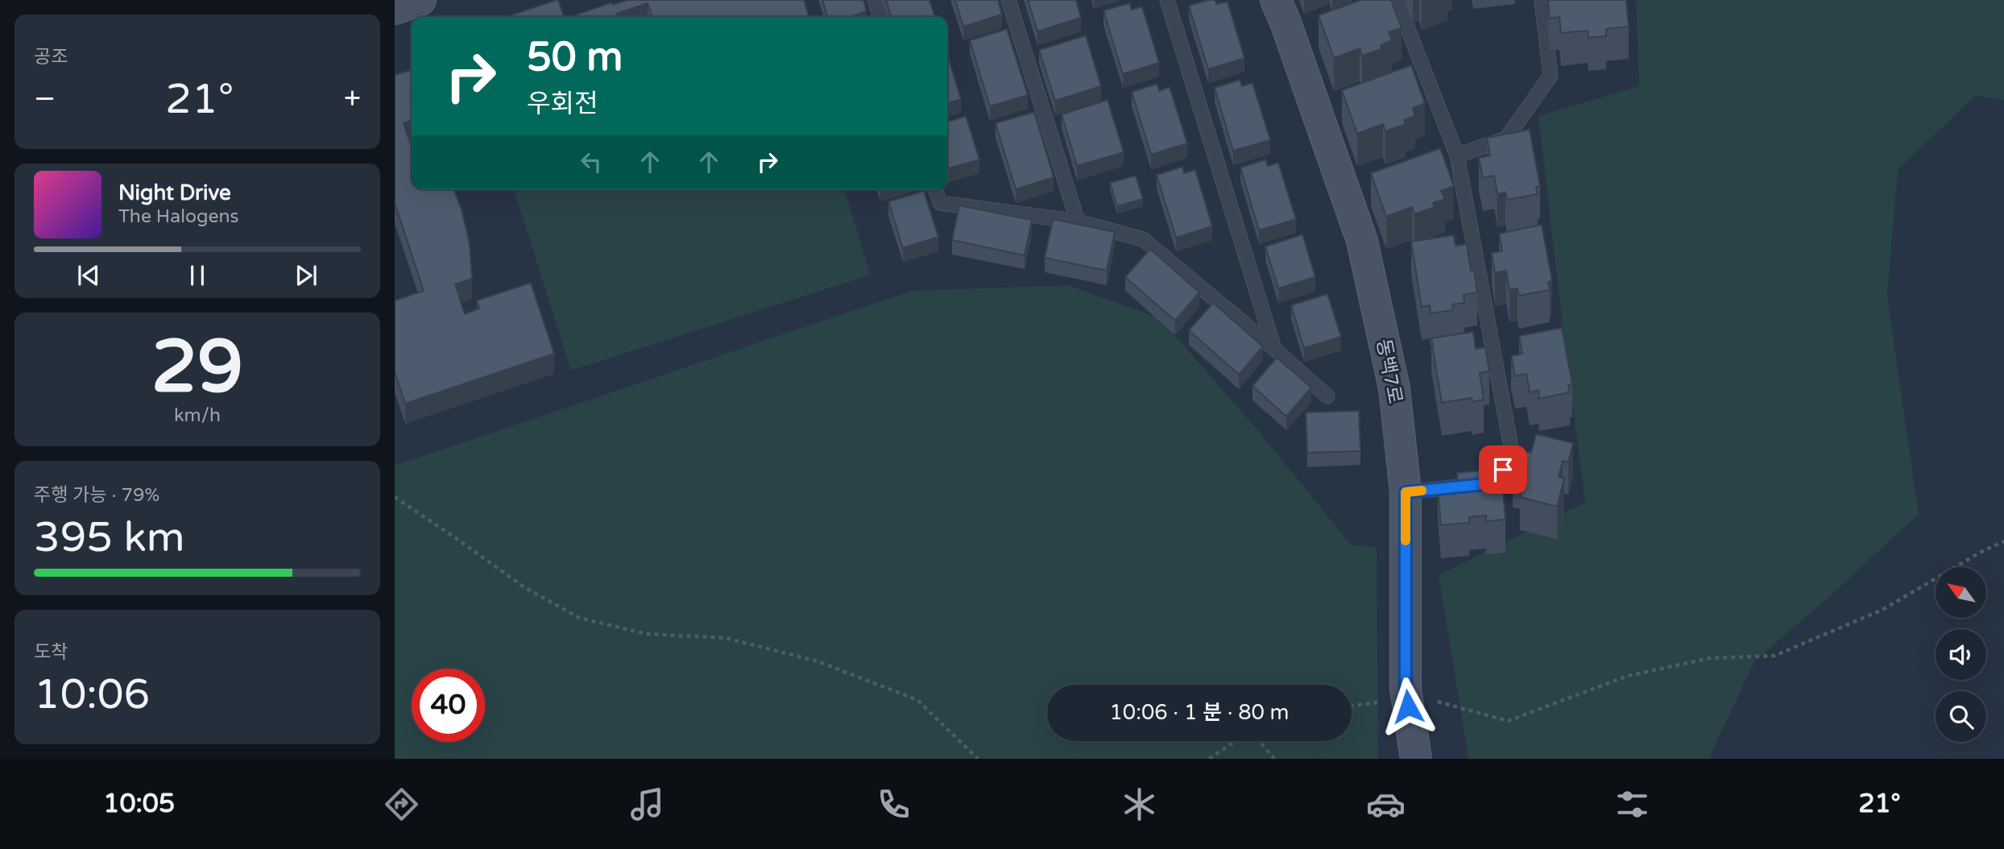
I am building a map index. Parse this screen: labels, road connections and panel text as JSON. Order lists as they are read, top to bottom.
{
  "streets": {
    "street": ["동백7로"]
  },
  "north": "top left",
  "page": {
    "tile": [
      "공조",
      ["29", "km/h"],
      ["주행 가능 · 79%", "395 km"],
      ["도착", "10:06"]
    ],
    "turn": ["50 m", "우회전"],
    "heat": ["−", "21°", "+"],
    "song": ["Night Drive", "The Halogens"],
    "limit": "40",
    "trip": "10:06 · 1 분 · 80 m",
    "tabs": ["10:05", "21°"]
  }
}
